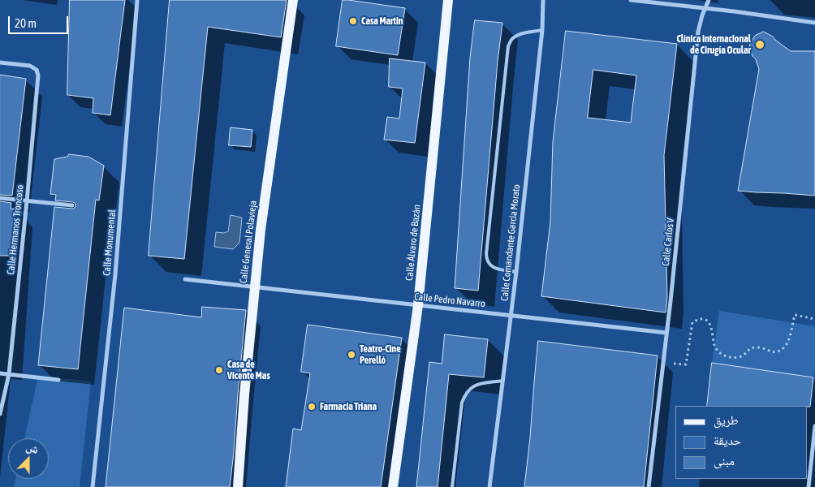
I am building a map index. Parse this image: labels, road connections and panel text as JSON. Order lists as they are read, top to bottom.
{
  "streets": {
    "main road": ["Calle General Polavieja", "Calle Álvaro de Bazán"],
    "street": [
      "Calle Hermanos Troncoso",
      "Calle Carlos V",
      "Calle Monumental",
      "Calle Comandante García Morato",
      "Calle Pedro Navarro"
    ]
  },
  "crossings": [
    ["Calle General Polavieja", "Calle Pedro Navarro"],
    ["Calle Carlos V", "Calle Pedro Navarro"],
    ["Calle Álvaro de Bazán", "Calle Pedro Navarro"],
    ["Calle Comandante García Morato", "Calle Pedro Navarro"]
  ],
  "places": [
    "Casa Martin",
    "Clínica Internacional de Cirugía Ocular",
    "Teatro-Cine Perelló",
    "Casa de Vicente Mas",
    "Farmacia Triana"
  ],
  "legend": ["طريق", "حديقة", "مبنى"],
  "scale_bar": "20 m",
  "north": "top"
}
